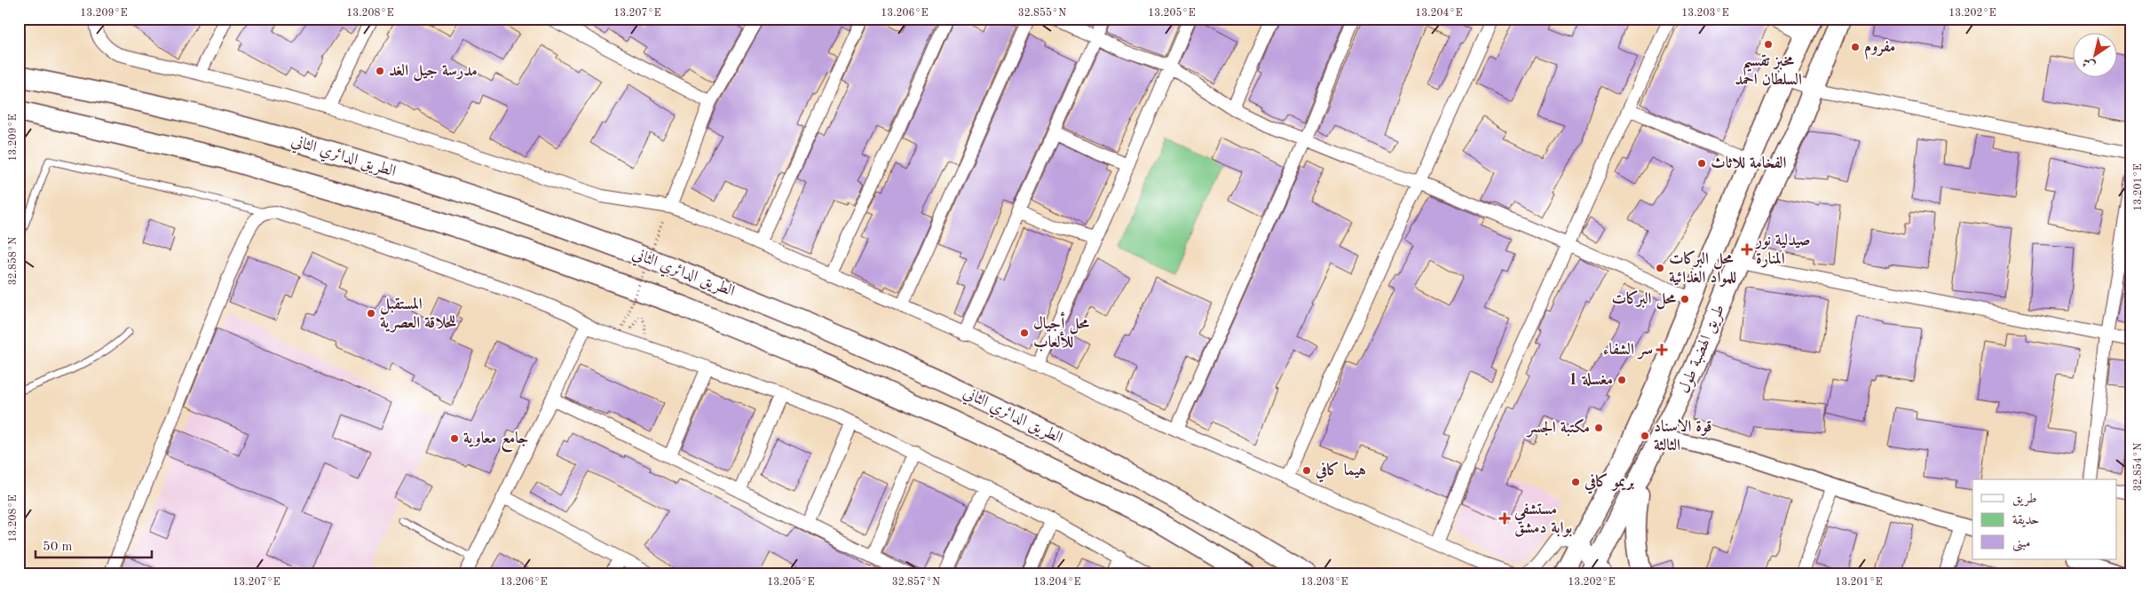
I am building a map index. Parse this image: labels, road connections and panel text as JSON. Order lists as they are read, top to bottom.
{
  "streets": {
    "highway": ["الطريق الدائري الثاني", "طريق الهضبة طول"]
  },
  "places": {
    "other": [
      "مخبز تقسيم السلطان احمد",
      "مفروم",
      "مدرسة جيل الغد",
      "الفخامة للاثاث",
      "محل البركات للمواد الغذائية",
      "محل البركات",
      "المستقبل للحلاقة العصرية",
      "محل أجيال للألعاب",
      "مغسلة 1",
      "مكتبة الجسر",
      "قوة الاسناد الثالثة",
      "جامع معاوية",
      "هيما كافي",
      "بريمو كافي"
    ],
    "health": ["صيدلية نور المنارة", "سر الشفاء", "مستشفي بوابة دمشق"]
  },
  "legend": ["طريق", "حديقة", "مبنى"],
  "scale_bar": "50 m",
  "north": "bottom left",
  "coordinates": [
    "13.209°E",
    "13.208°E",
    "13.207°E",
    "13.206°E",
    "32.855°N",
    "13.205°E",
    "13.204°E",
    "13.203°E",
    "13.202°E",
    "13.201°E",
    "32.858°N",
    "32.854°N",
    "32.857°N"
  ]
}
